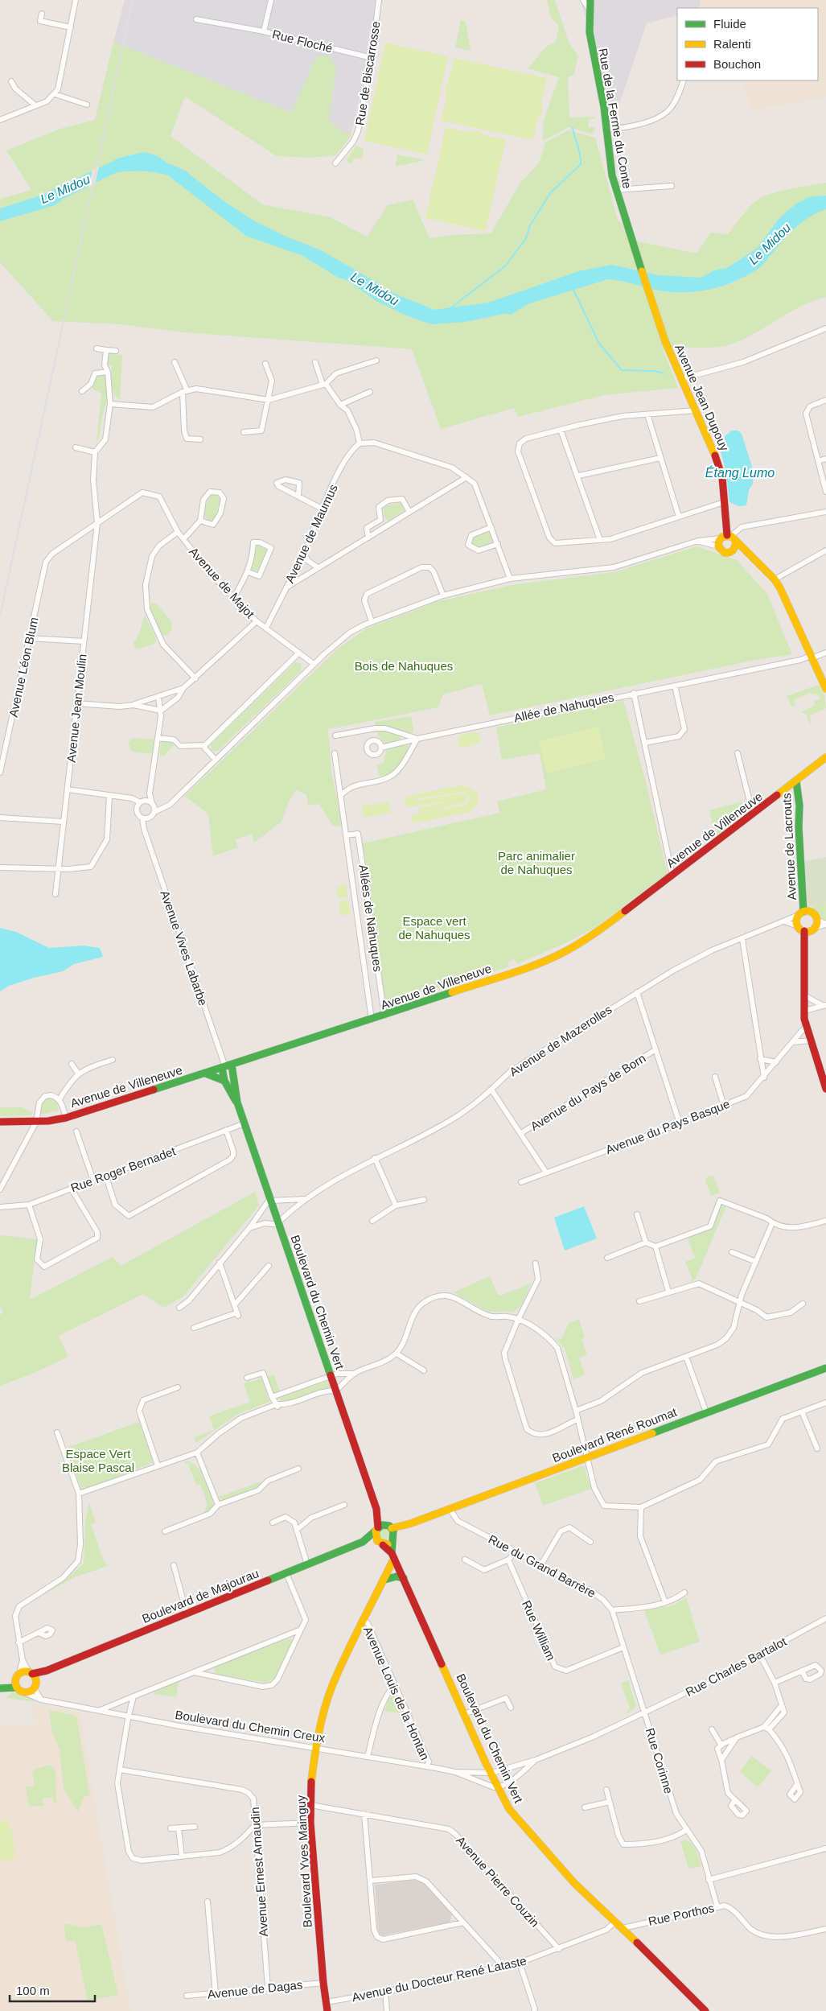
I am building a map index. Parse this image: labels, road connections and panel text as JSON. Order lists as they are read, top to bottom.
{
  "streets": {
    "street": [
      "Rue Floché",
      "Rue de Biscarrosse",
      "Rue de la Ferme du Conte",
      "Avenue Jean Dupouy",
      "Avenue de Maumus",
      "Avenue de Majot",
      "Avenue Léon Blum",
      "Allée de Nahuques",
      "Avenue Jean Moulin",
      "Avenue de Villeneuve",
      "Avenue de Lacrouts",
      "Allées de Nahuques",
      "Avenue Vives Labarbe",
      "Avenue de Mazerolles",
      "Avenue du Pays de Born",
      "Avenue du Pays Basque",
      "Rue Roger Bernadet",
      "Boulevard du Chemin Vert",
      "Boulevard René Roumat",
      "Rue du Grand Barrère",
      "Boulevard de Majourau",
      "Rue William",
      "Rue Charles Bartalot",
      "Avenue Louis de la Hontan",
      "Boulevard du Chemin Creux",
      "Rue Corinne",
      "Boulevard Yves Mainguy",
      "Avenue Ernest Arnaudin",
      "Avenue Pierre Couzin",
      "Rue Porthos",
      "Avenue du Docteur René Lataste",
      "Avenue de Dagas"
    ]
  },
  "crossings": [
    ["Rue Floché", "Rue de Biscarrosse"],
    ["Rue de la Ferme du Conte", "Avenue Jean Dupouy"],
    ["Avenue de Maumus", "Avenue de Majot"],
    ["Avenue de Majot", "Avenue Léon Blum"],
    ["Avenue de Majot", "Avenue Jean Moulin"],
    ["Avenue Léon Blum", "Avenue Jean Moulin"],
    ["Avenue de Villeneuve", "Avenue de Lacrouts"],
    ["Avenue de Villeneuve", "Allées de Nahuques"],
    ["Avenue de Villeneuve", "Avenue Vives Labarbe"],
    ["Avenue de Villeneuve", "Boulevard du Chemin Vert"],
    ["Avenue de Lacrouts", "Avenue de Mazerolles"],
    ["Avenue Vives Labarbe", "Boulevard du Chemin Vert"],
    ["Avenue de Mazerolles", "Boulevard du Chemin Vert"],
    ["Rue Roger Bernadet", "Boulevard du Chemin Vert"],
    ["Boulevard du Chemin Vert", "Boulevard René Roumat"],
    ["Boulevard du Chemin Vert", "Boulevard de Majourau"],
    ["Boulevard du Chemin Vert", "Boulevard du Chemin Creux"],
    ["Boulevard du Chemin Vert", "Boulevard Yves Mainguy"],
    ["Boulevard du Chemin Vert", "Rue Porthos"],
    ["Boulevard du Chemin Vert", "Avenue du Docteur René Lataste"],
    ["Boulevard René Roumat", "Rue du Grand Barrère"],
    ["Rue du Grand Barrère", "Rue Corinne"],
    ["Rue William", "Rue Corinne"],
    ["Rue Charles Bartalot", "Rue Corinne"],
    ["Avenue Louis de la Hontan", "Boulevard du Chemin Creux"],
    ["Avenue Louis de la Hontan", "Boulevard Yves Mainguy"],
    ["Boulevard du Chemin Creux", "Boulevard Yves Mainguy"],
    ["Rue Corinne", "Rue Porthos"],
    ["Boulevard Yves Mainguy", "Avenue Pierre Couzin"],
    ["Boulevard Yves Mainguy", "Avenue du Docteur René Lataste"],
    ["Boulevard Yves Mainguy", "Avenue de Dagas"],
    ["Avenue Ernest Arnaudin", "Avenue de Dagas"],
    ["Avenue Pierre Couzin", "Avenue du Docteur René Lataste"]
  ],
  "water": ["Le Midou", "Étang Lumo"],
  "parks": [
    "Bois de Nahuques",
    "Parc animalier de Nahuques",
    "Espace vert de Nahuques",
    "Espace Vert Blaise Pascal"
  ],
  "legend": ["Fluide", "Ralenti", "Bouchon"],
  "scale_bar": "100 m"
}
